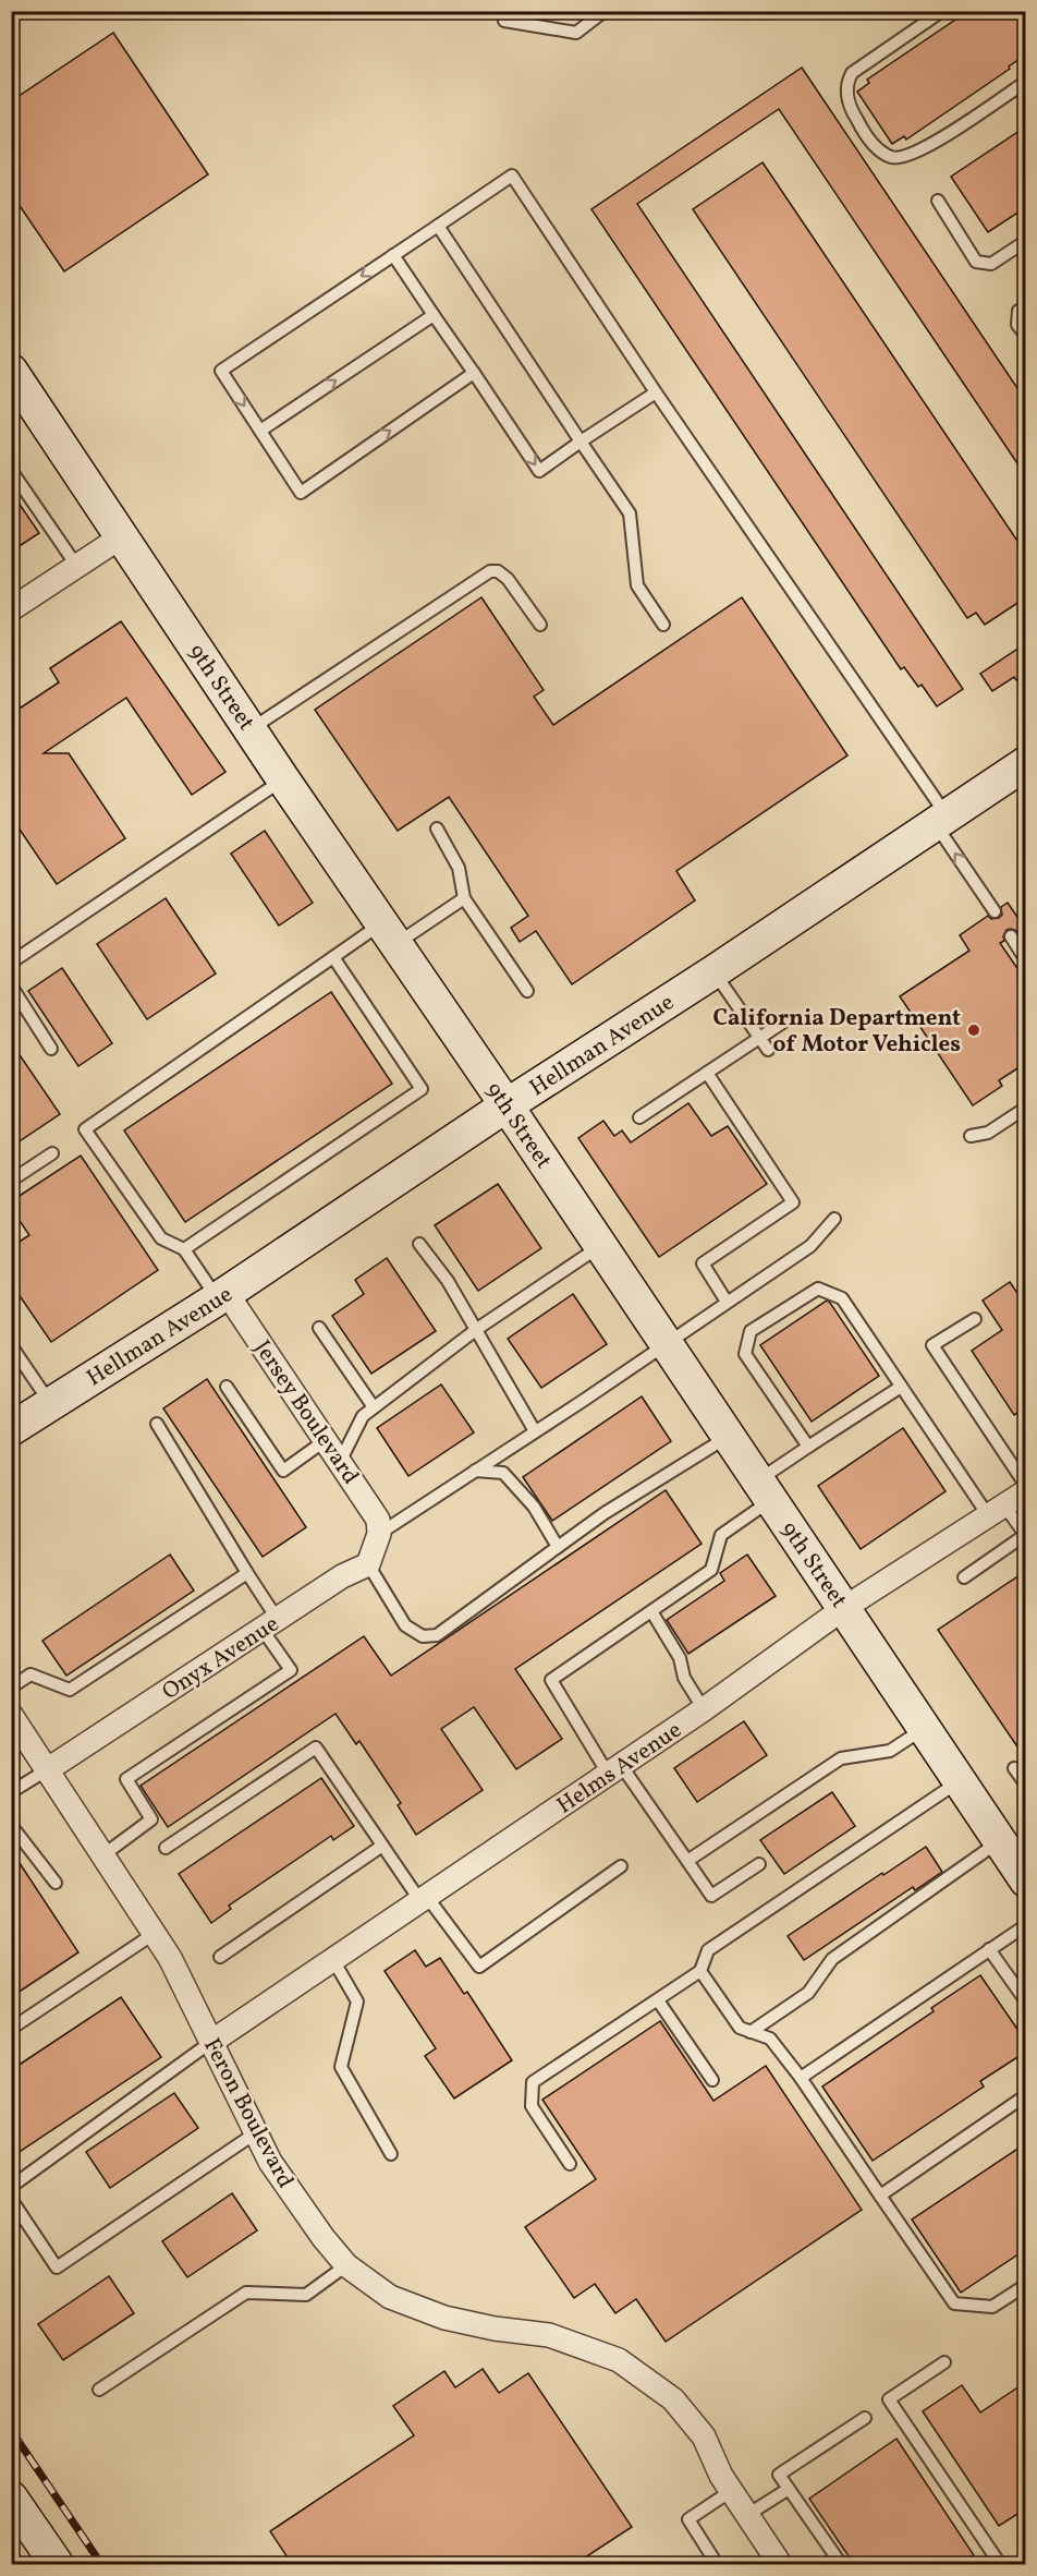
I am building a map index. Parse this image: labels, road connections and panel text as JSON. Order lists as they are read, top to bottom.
{
  "streets": {
    "street": [
      "9th Street",
      "Hellman Avenue",
      "Jersey Boulevard",
      "Onyx Avenue",
      "Helms Avenue",
      "Feron Boulevard"
    ]
  },
  "crossings": [
    ["9th Street", "Hellman Avenue"],
    ["9th Street", "Helms Avenue"],
    ["Hellman Avenue", "Jersey Boulevard"],
    ["Onyx Avenue", "Feron Boulevard"],
    ["Helms Avenue", "Feron Boulevard"]
  ],
  "places": ["California Department of Motor Vehicles"]
}
